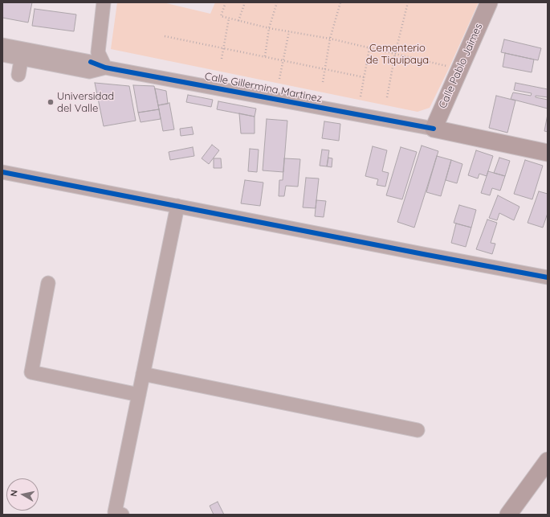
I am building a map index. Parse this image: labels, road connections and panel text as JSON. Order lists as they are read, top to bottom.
{
  "streets": {
    "main road": ["Calle Pablo Jaimes", "Calle Gillermina Martinez"]
  },
  "crossings": [
    ["Calle Pablo Jaimes", "Calle Gillermina Martinez"]
  ],
  "parks": ["Cementerio de Tiquipaya"],
  "places": ["Universidad del Valle"],
  "north": "left"
}
